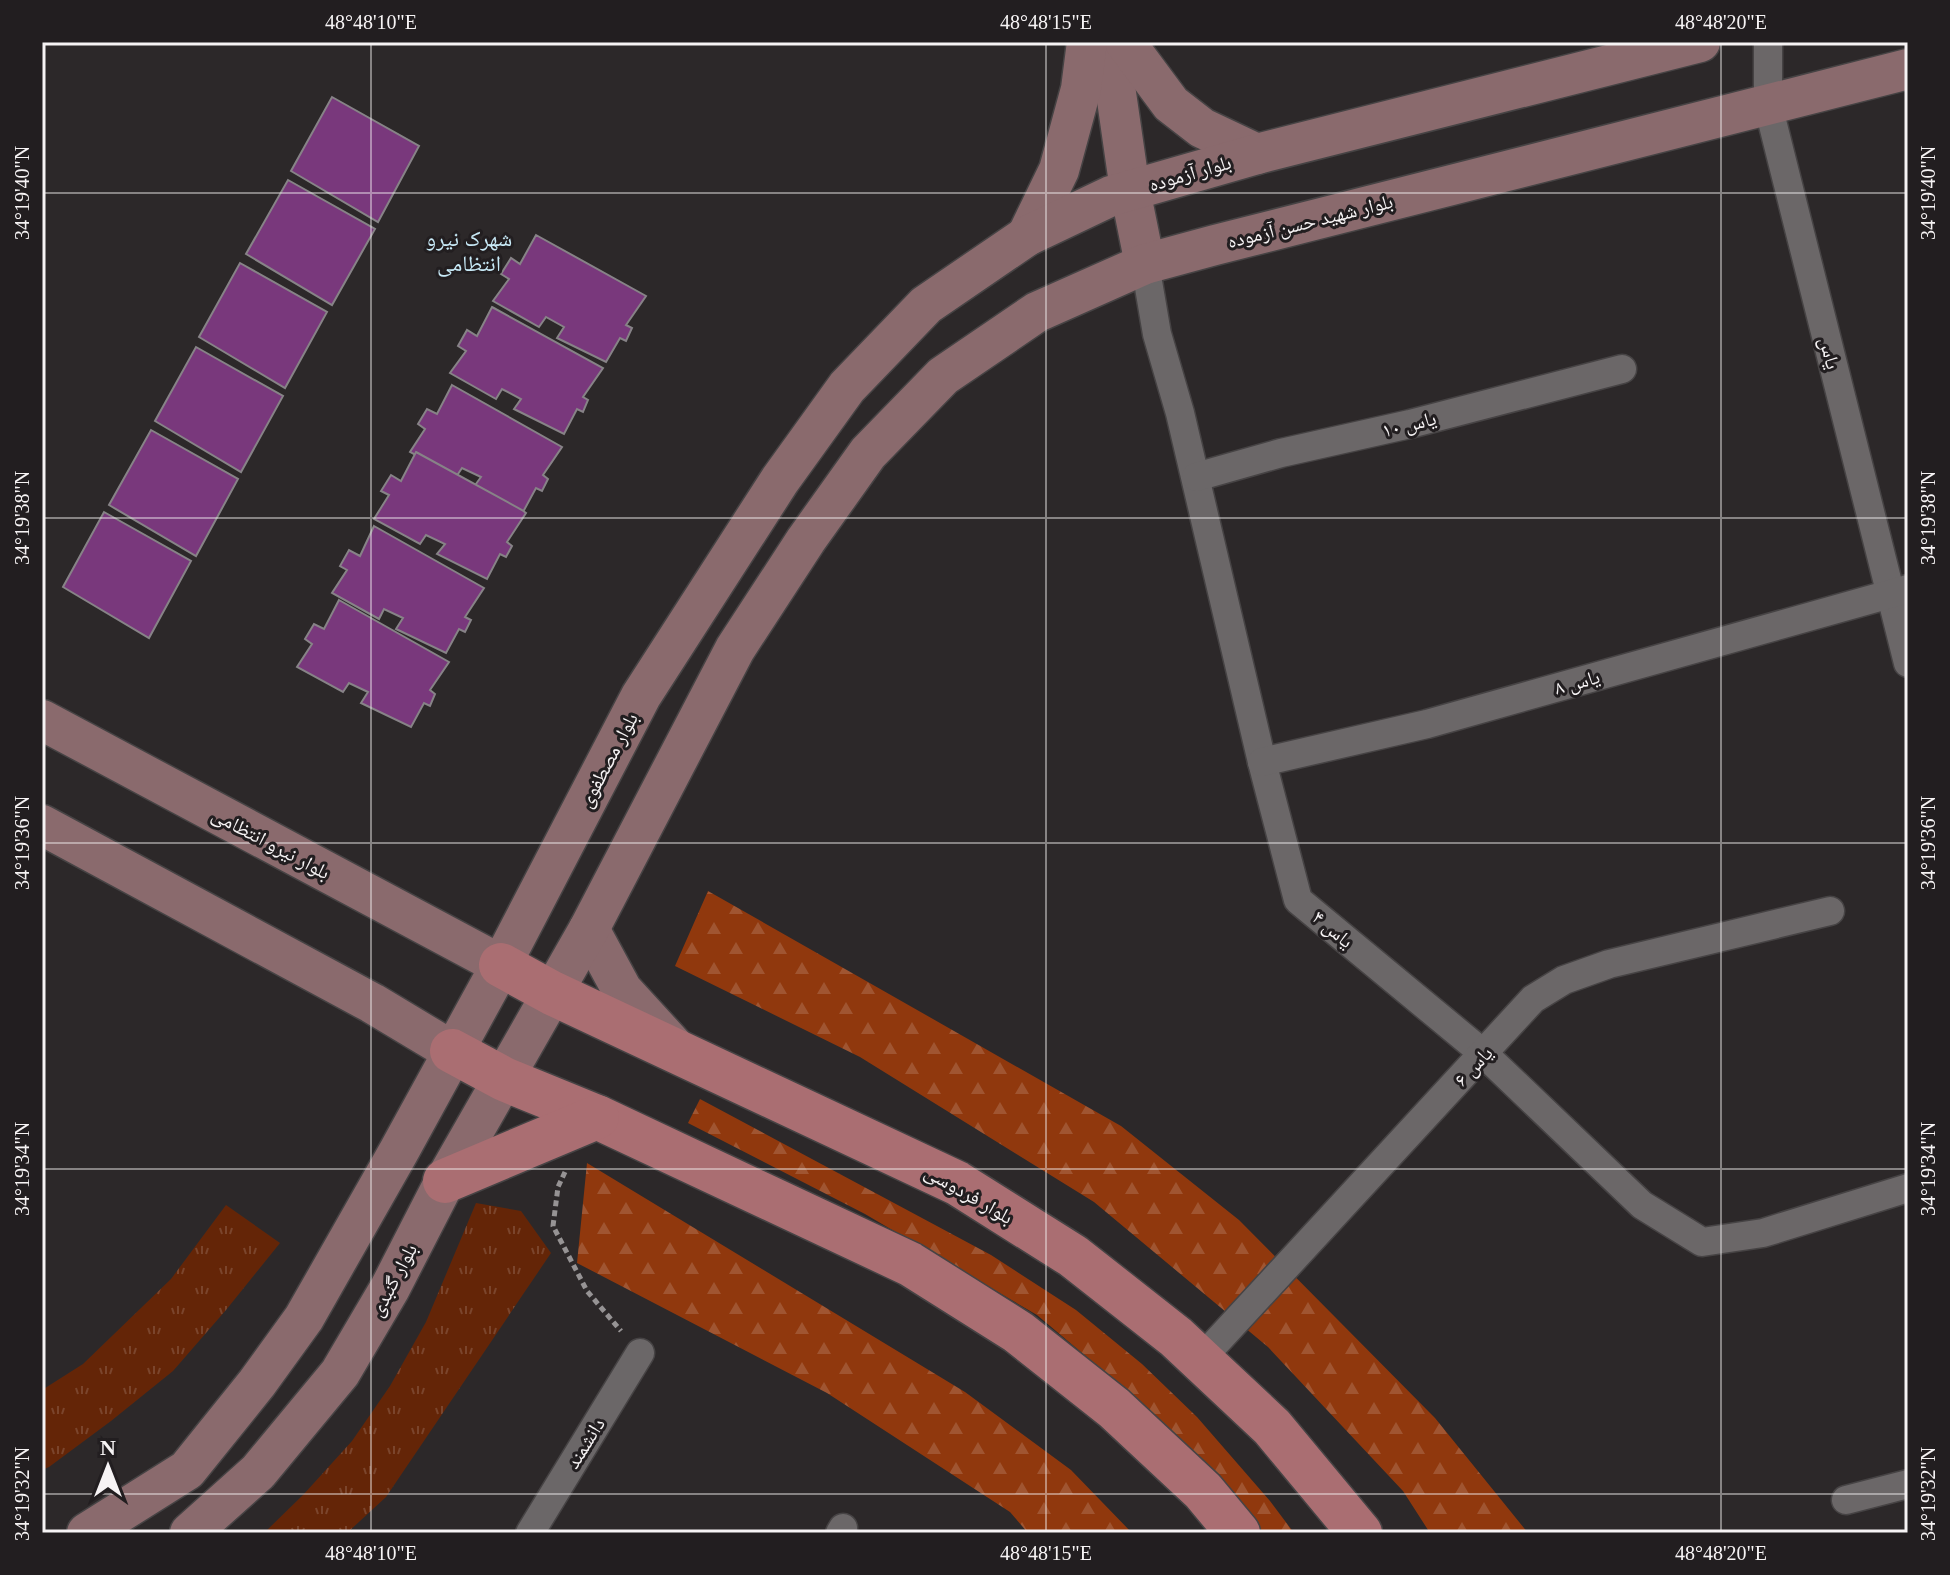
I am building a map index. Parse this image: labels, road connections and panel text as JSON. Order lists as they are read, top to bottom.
{
  "streets": {
    "main road": [
      "بلوار آزموده",
      "بلوار شهید حسن آزموده",
      "بلوار مصطفوی",
      "بلوار نیرو انتظامی",
      "بلوار فردوسی",
      "بلوار گنبدی"
    ],
    "street": [
      "یاس",
      "یاس ۱۰",
      "یاس ۸",
      "یاس ۴",
      "یاس ۶",
      "دانشمند"
    ]
  },
  "crossings": [
    ["بلوار آزموده", "بلوار مصطفوی"],
    ["بلوار شهید حسن آزموده", "یاس"],
    ["بلوار شهید حسن آزموده", "یاس ۴"],
    ["یاس", "یاس ۸"],
    ["یاس ۱۰", "یاس ۴"],
    ["یاس ۸", "یاس ۴"],
    ["بلوار مصطفوی", "بلوار نیرو انتظامی"],
    ["بلوار مصطفوی", "بلوار فردوسی"],
    ["بلوار نیرو انتظامی", "بلوار فردوسی"],
    ["یاس ۴", "یاس ۶"],
    ["یاس ۶", "بلوار فردوسی"],
    ["بلوار فردوسی", "بلوار گنبدی"]
  ],
  "districts": ["شهرک نیرو انتظامی"],
  "north": "top",
  "coordinates": [
    "48°48'10\"E",
    "48°48'15\"E",
    "48°48'20\"E",
    "34°19'40\"N",
    "34°19'38\"N",
    "34°19'36\"N",
    "34°19'34\"N",
    "34°19'32\"N"
  ]
}
